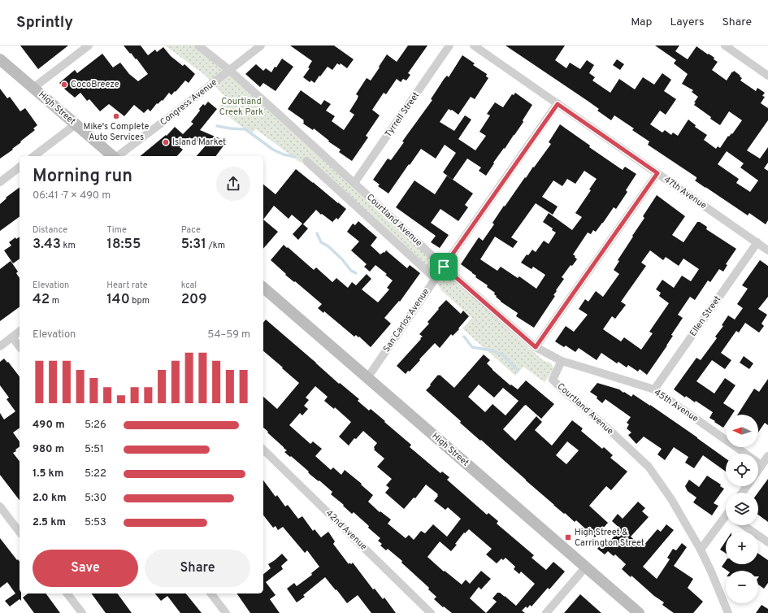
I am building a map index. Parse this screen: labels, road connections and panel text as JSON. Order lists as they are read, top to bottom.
{
  "streets": {
    "main road": ["High Street"],
    "street": [
      "Congress Avenue",
      "Tyrrell Street",
      "47th Avenue",
      "Courtland Avenue",
      "Ellen Street",
      "San Carlos Avenue",
      "45th Avenue",
      "42nd Avenue"
    ]
  },
  "crossings": [
    ["Congress Avenue", "Courtland Avenue"],
    ["High Street", "San Carlos Avenue"],
    ["Tyrrell Street", "Courtland Avenue"],
    ["47th Avenue", "Ellen Street"],
    ["47th Avenue", "San Carlos Avenue"],
    ["Courtland Avenue", "San Carlos Avenue"],
    ["Courtland Avenue", "45th Avenue"],
    ["Ellen Street", "45th Avenue"]
  ],
  "parks": ["Courtland Creek Park"],
  "places": {
    "other": ["CocoBreeze", "Mike's Complete Auto Services", "Island Market"],
    "transit": ["High Street & Carrington Street"]
  },
  "north": "left",
  "page": {
    "header": "Sprintly",
    "nav": ["Map", "Layers", "Share"],
    "heading": ["Morning run", "06:41 · 7 × 490 m"],
    "stats": [
      ["Distance", "3.43 km"],
      ["Time", "18:55"],
      ["Pace", "5:31 /km"],
      ["Elevation", "42 m"],
      ["Heart rate", "140 bpm"],
      ["kcal", "209"]
    ],
    "chart": ["Elevation", "54–59 m"],
    "list": [
      {
        "name": "490 m",
        "note": "5:26"
      },
      {
        "name": "980 m",
        "note": "5:51"
      },
      {
        "name": "1.5 km",
        "note": "5:22"
      },
      {
        "name": "2.0 km",
        "note": "5:30"
      },
      {
        "name": "2.5 km",
        "note": "5:53"
      }
    ],
    "map_buttons": ["+", "−"],
    "buttons": ["Save", "Share"]
  }
}
